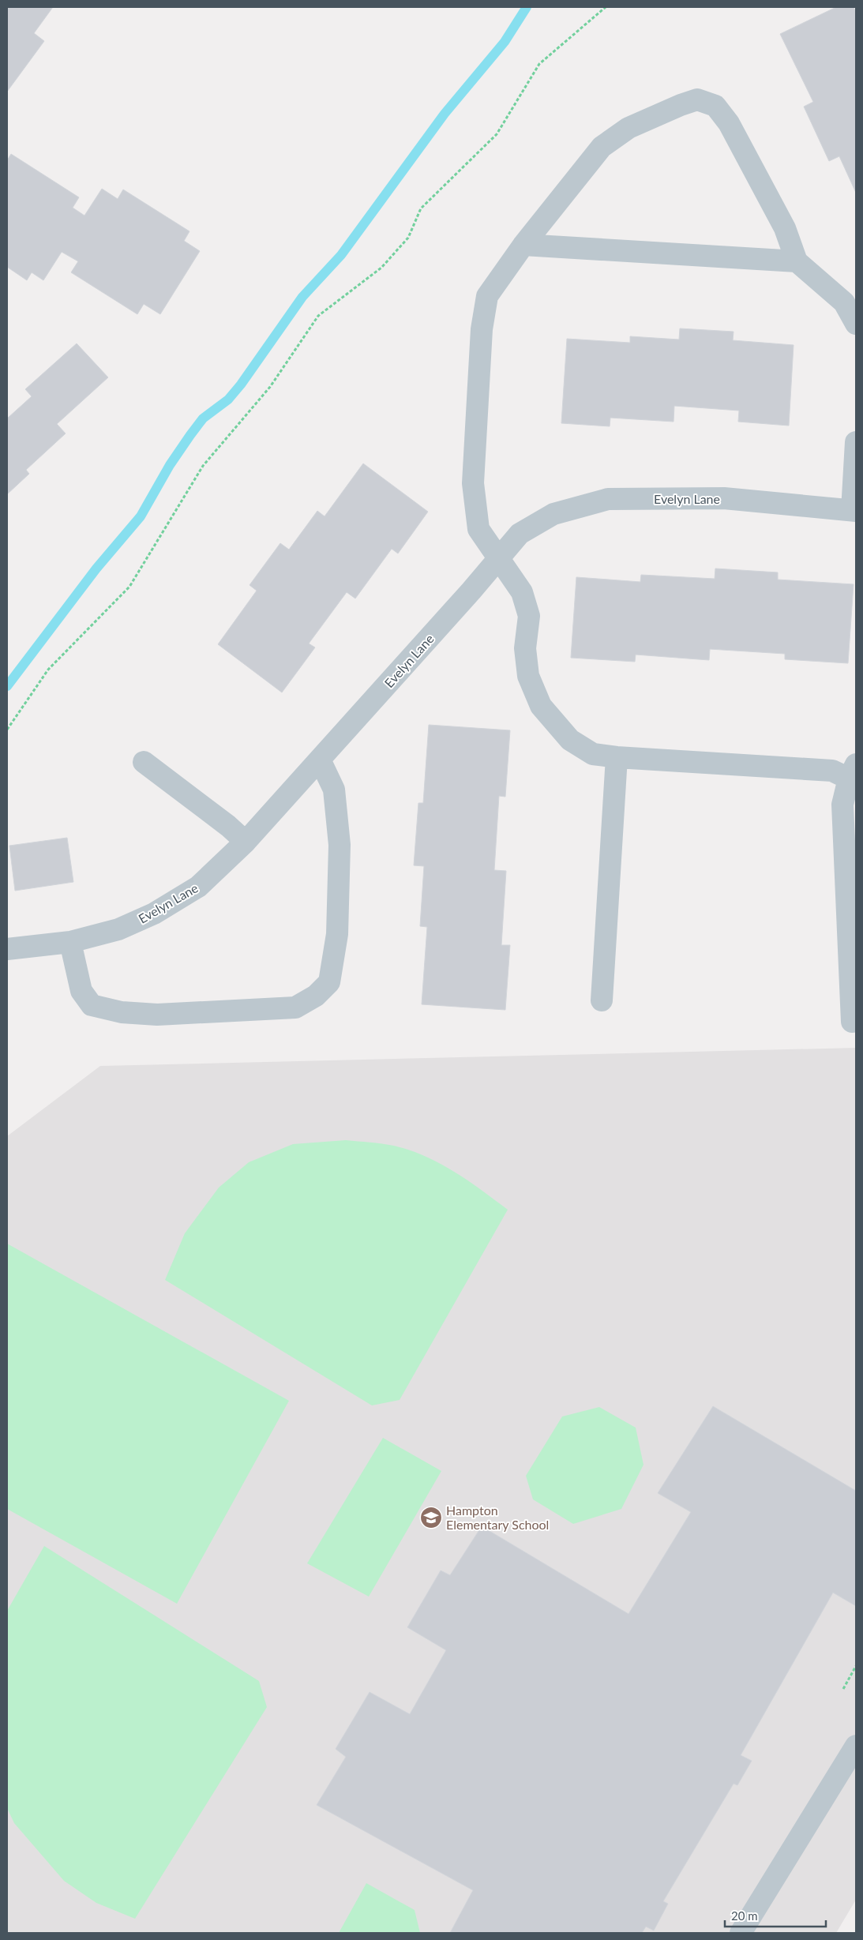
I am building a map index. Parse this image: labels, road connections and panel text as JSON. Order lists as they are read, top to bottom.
{
  "streets": {
    "street": ["Evelyn Lane"]
  },
  "places": {
    "school or university": ["Hampton Elementary School"]
  },
  "scale_bar": "20 m"
}
